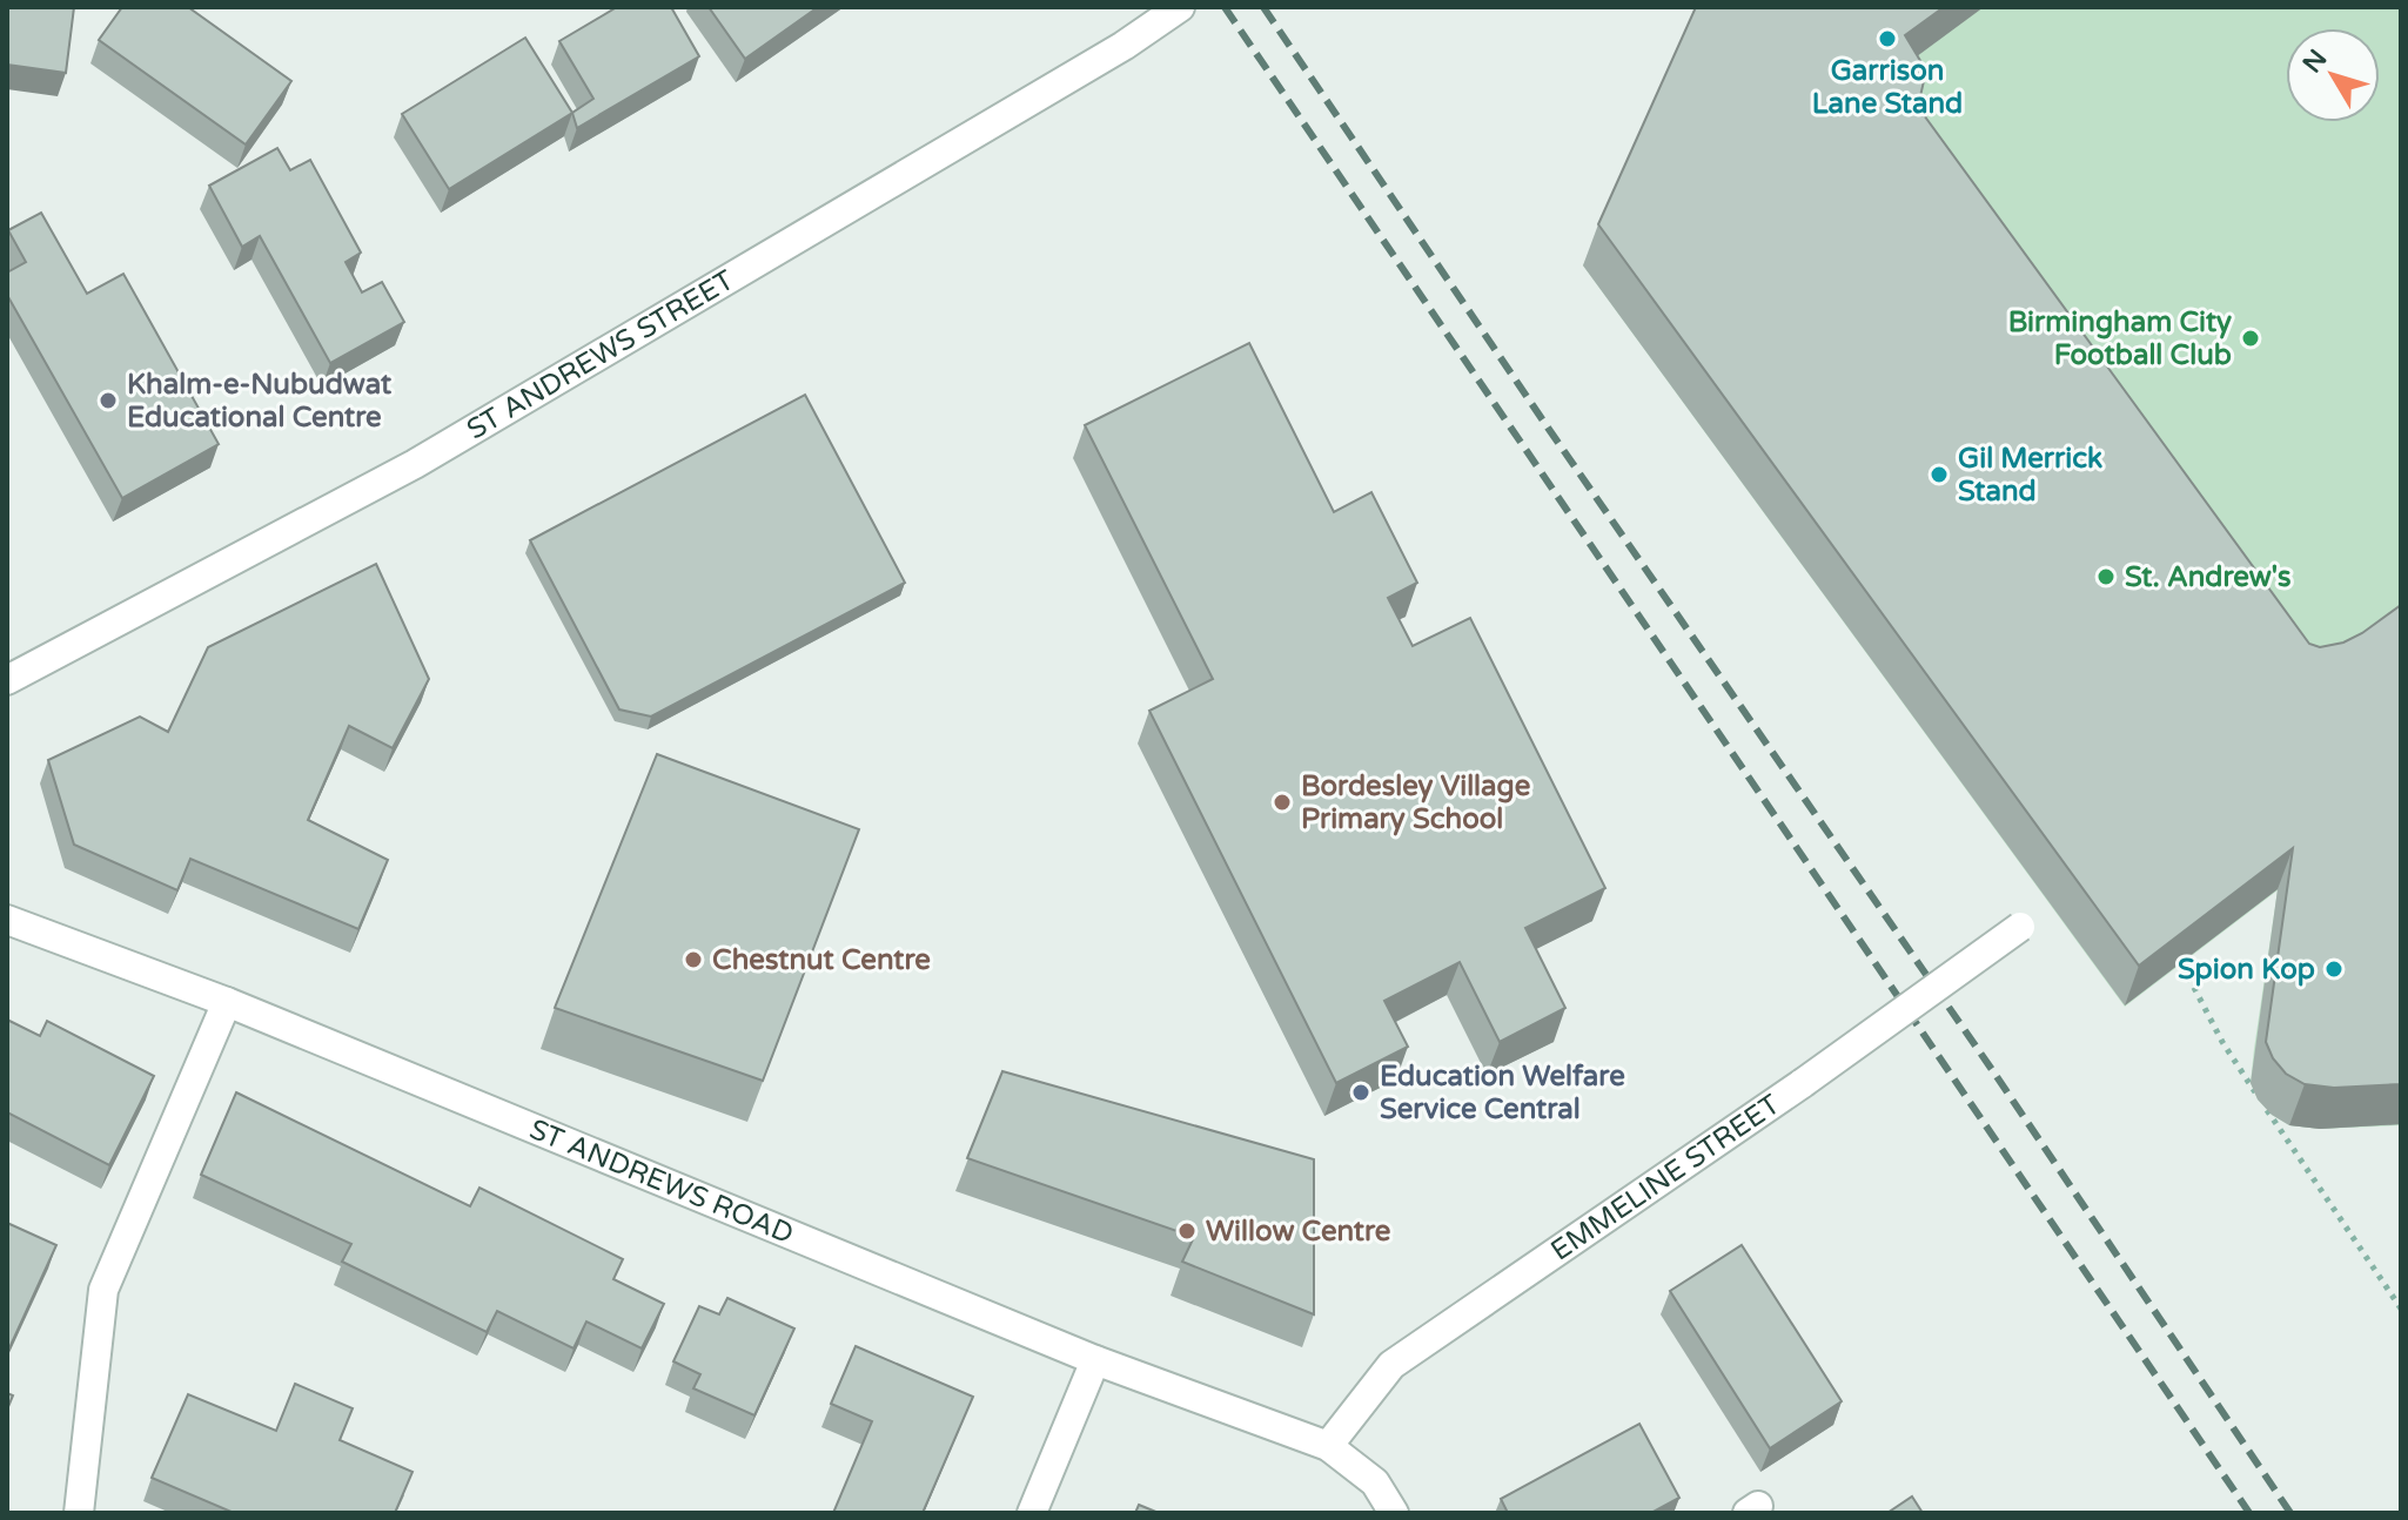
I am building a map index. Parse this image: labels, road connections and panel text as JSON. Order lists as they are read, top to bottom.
{
  "streets": {
    "street": ["ST ANDREWS STREET", "EMMELINE STREET", "ST ANDREWS ROAD"]
  },
  "crossings": [
    ["EMMELINE STREET", "ST ANDREWS ROAD"]
  ],
  "places": [
    "Garrison Lane Stand",
    "Birmingham City Football Club",
    "Khalm-e-Nubudwat Educational Centre",
    "Gil Merrick Stand",
    "St. Andrew's",
    "Bordesley Village Primary School",
    "Chestnut Centre",
    "Spion Kop",
    "Education Welfare Service Central",
    "Willow Centre"
  ],
  "north": "top left"
}
